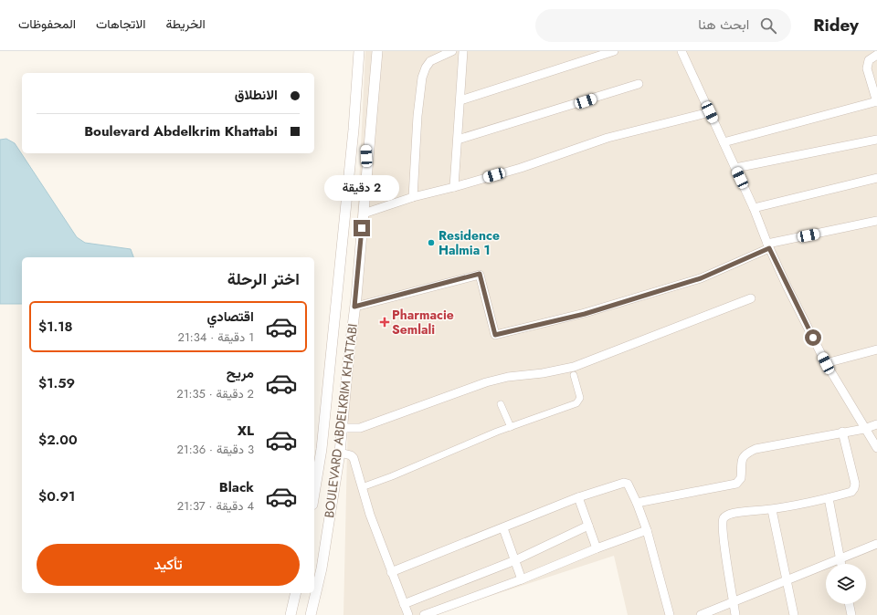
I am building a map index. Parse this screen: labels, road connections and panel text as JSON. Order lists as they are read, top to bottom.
{
  "streets": {
    "street": ["BOULEVARD ABDELKRIM KHATTABI"]
  },
  "places": {
    "other": ["Residence Halmia 1"],
    "health": ["Pharmacie Semlali"]
  },
  "page": {
    "header": "Ridey",
    "search": "ابحث هنا",
    "nav": ["الخريطة", "الاتجاهات", "المحفوظات"],
    "banner": ["الانطلاق", "Boulevard Abdelkrim Khattabi"],
    "bubble": "2 دقيقة",
    "heading": "اختر الرحلة",
    "list": [
      {
        "name": "اقتصادي",
        "note": "1 دقيقة · 21:34",
        "value": "$1.18"
      },
      {
        "name": "مريح",
        "note": "2 دقيقة · 21:35",
        "value": "$1.59"
      },
      {
        "name": "XL",
        "note": "3 دقيقة · 21:36",
        "value": "$2.00"
      },
      {
        "name": "Black",
        "note": "4 دقيقة · 21:37",
        "value": "$0.91"
      }
    ],
    "buttons": "تأكيد"
  }
}
